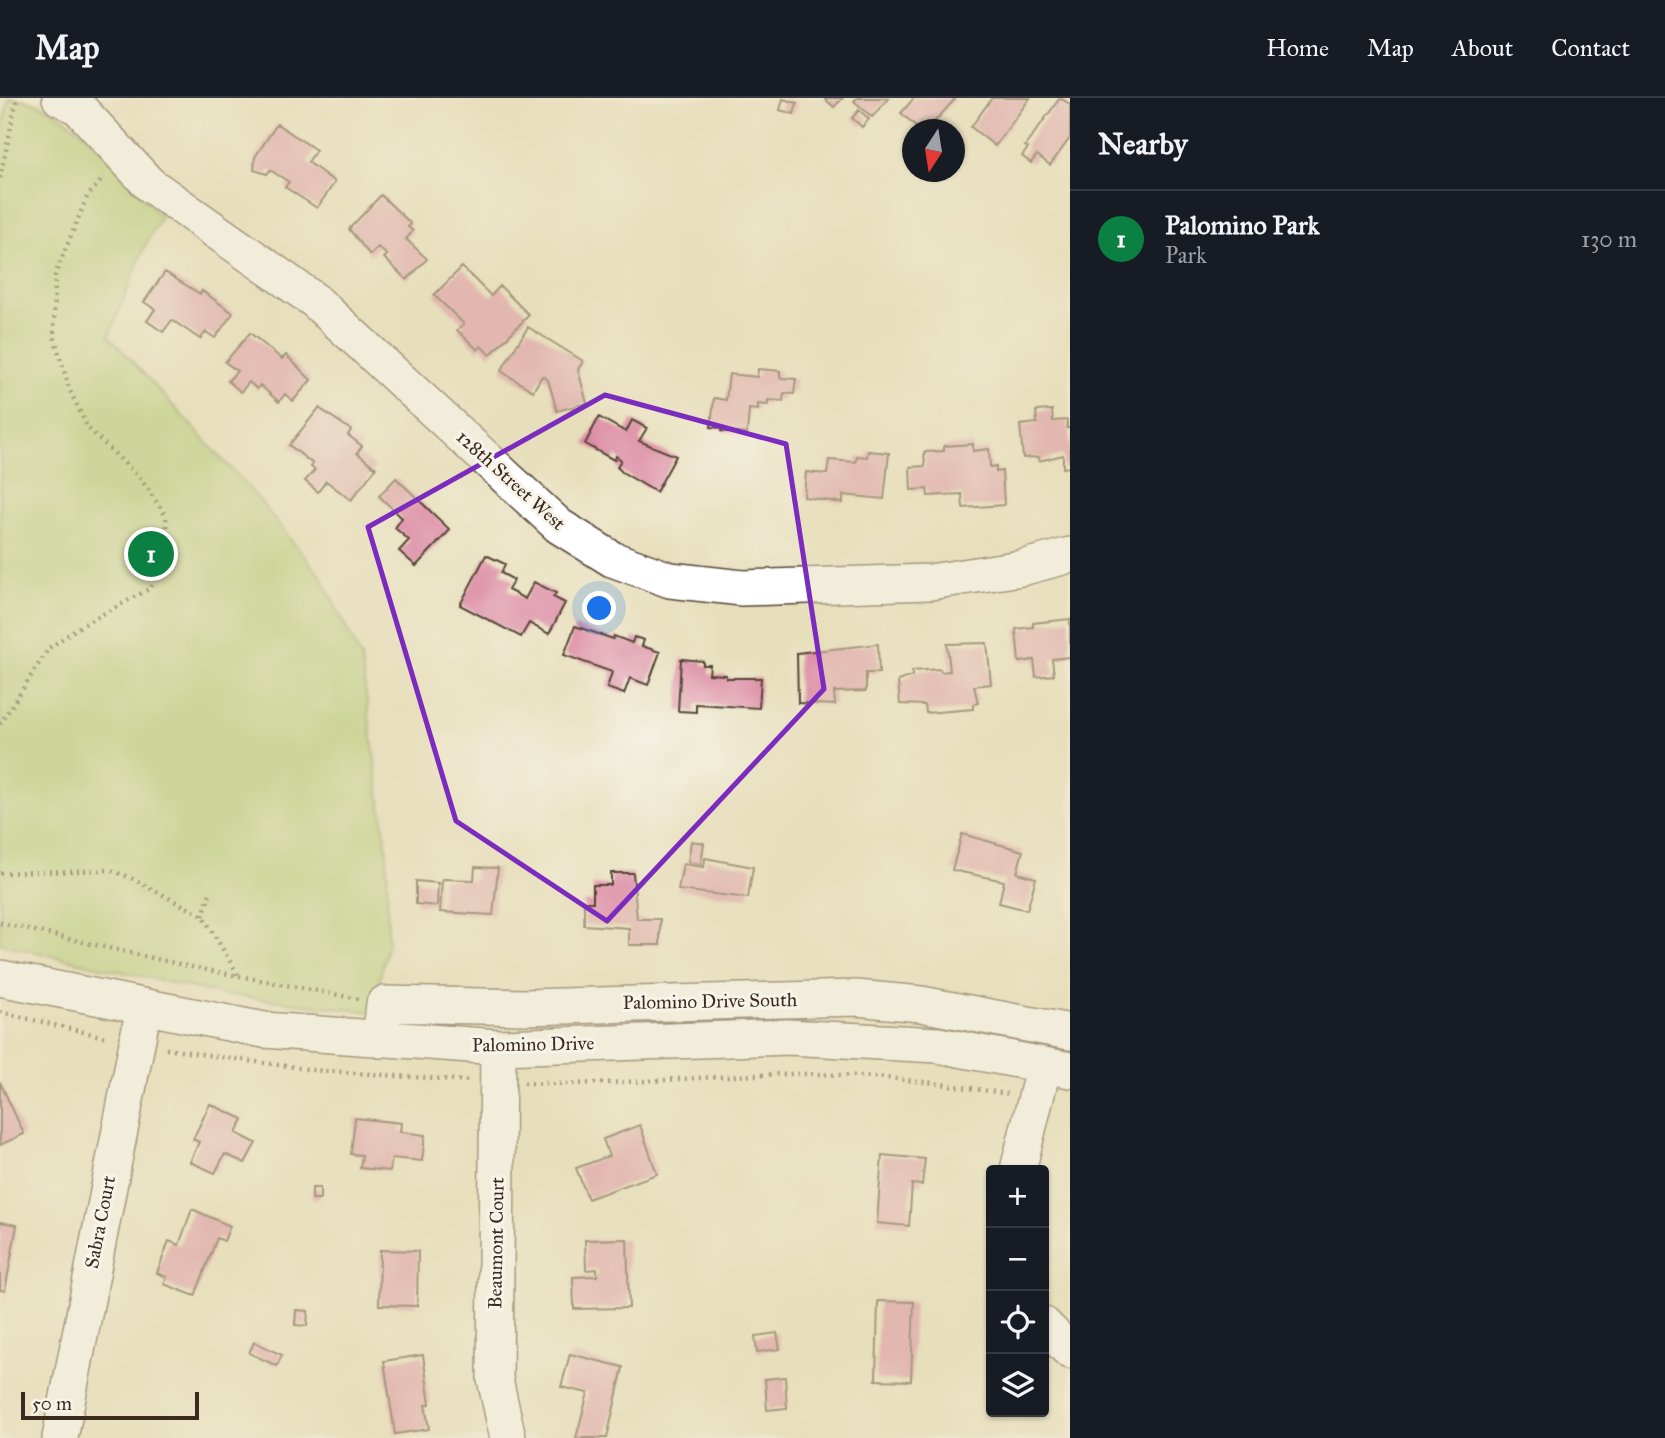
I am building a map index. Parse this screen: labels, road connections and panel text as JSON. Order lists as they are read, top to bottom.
{
  "streets": {
    "street": [
      "128th Street West",
      "Palomino Drive South",
      "Palomino Drive",
      "Sabra Court",
      "Beaumont Court"
    ]
  },
  "crossings": [
    ["Palomino Drive", "Sabra Court"],
    ["Palomino Drive", "Beaumont Court"]
  ],
  "scale_bar": "50 m",
  "north": "bottom",
  "page": {
    "header": "Map",
    "nav": [
      "Home",
      "Map",
      "About",
      "Contact"
    ],
    "heading": "Nearby",
    "list": [
      {
        "mark": "1",
        "name": "Palomino Park",
        "note": "Park",
        "value": "130 m"
      }
    ],
    "pins": "1",
    "map_buttons": ["+", "−"],
    "scale": "50 m"
  }
}
